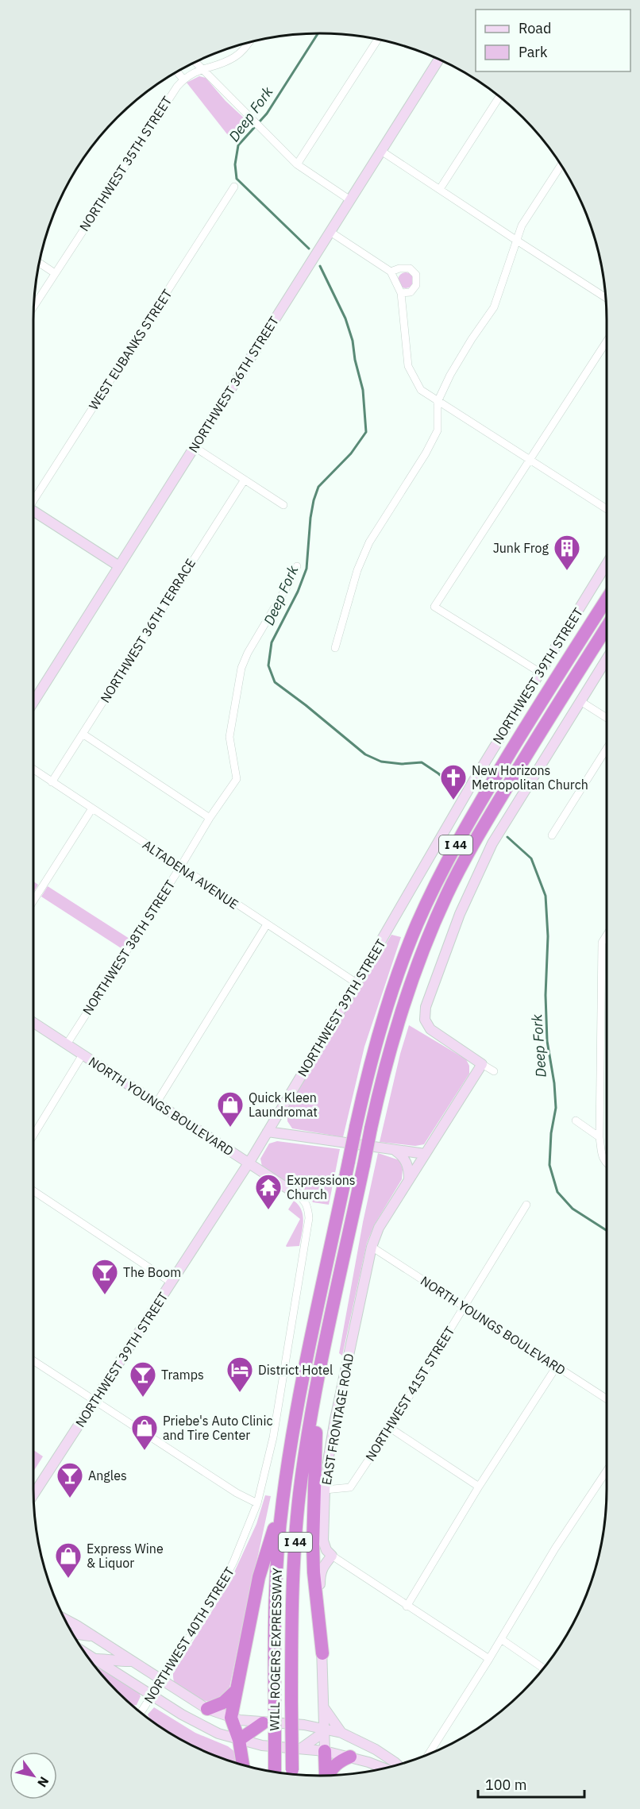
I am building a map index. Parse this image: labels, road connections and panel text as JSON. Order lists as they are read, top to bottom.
{
  "streets": {
    "highway": ["I 44", "WILL ROGERS EXPRESSWAY"],
    "main road": [
      "NORTHWEST 36TH STREET",
      "NORTHWEST 39TH STREET",
      "NORTH YOUNGS BOULEVARD",
      "EAST FRONTAGE ROAD"
    ],
    "street": [
      "NORTHWEST 35TH STREET",
      "WEST EUBANKS STREET",
      "NORTHWEST 36TH TERRACE",
      "ALTADENA AVENUE",
      "NORTHWEST 38TH STREET",
      "NORTHWEST 41ST STREET",
      "NORTHWEST 40TH STREET"
    ]
  },
  "crossings": [
    ["NORTHWEST 36TH TERRACE", "ALTADENA AVENUE"],
    ["NORTHWEST 39TH STREET", "ALTADENA AVENUE"],
    ["NORTHWEST 39TH STREET", "NORTH YOUNGS BOULEVARD"],
    ["ALTADENA AVENUE", "NORTHWEST 38TH STREET"],
    ["NORTHWEST 38TH STREET", "NORTH YOUNGS BOULEVARD"],
    ["NORTH YOUNGS BOULEVARD", "NORTHWEST 41ST STREET"],
    ["NORTH YOUNGS BOULEVARD", "EAST FRONTAGE ROAD"],
    ["NORTH YOUNGS BOULEVARD", "NORTHWEST 40TH STREET"],
    ["NORTHWEST 41ST STREET", "EAST FRONTAGE ROAD"]
  ],
  "water": ["Deep Fork"],
  "places": {
    "building": ["Junk Frog"],
    "church": ["New Horizons Metropolitan Church"],
    "shop": ["Quick Kleen Laundromat", "Priebe's Auto Clinic and Tire Center", "Express Wine & Liquor"],
    "temple": ["Expressions Church"],
    "bar": ["The Boom", "Tramps", "Angles"],
    "hotel": ["District Hotel"]
  },
  "legend": ["Road", "Park"],
  "scale_bar": "100 m",
  "north": "bottom right"
}
